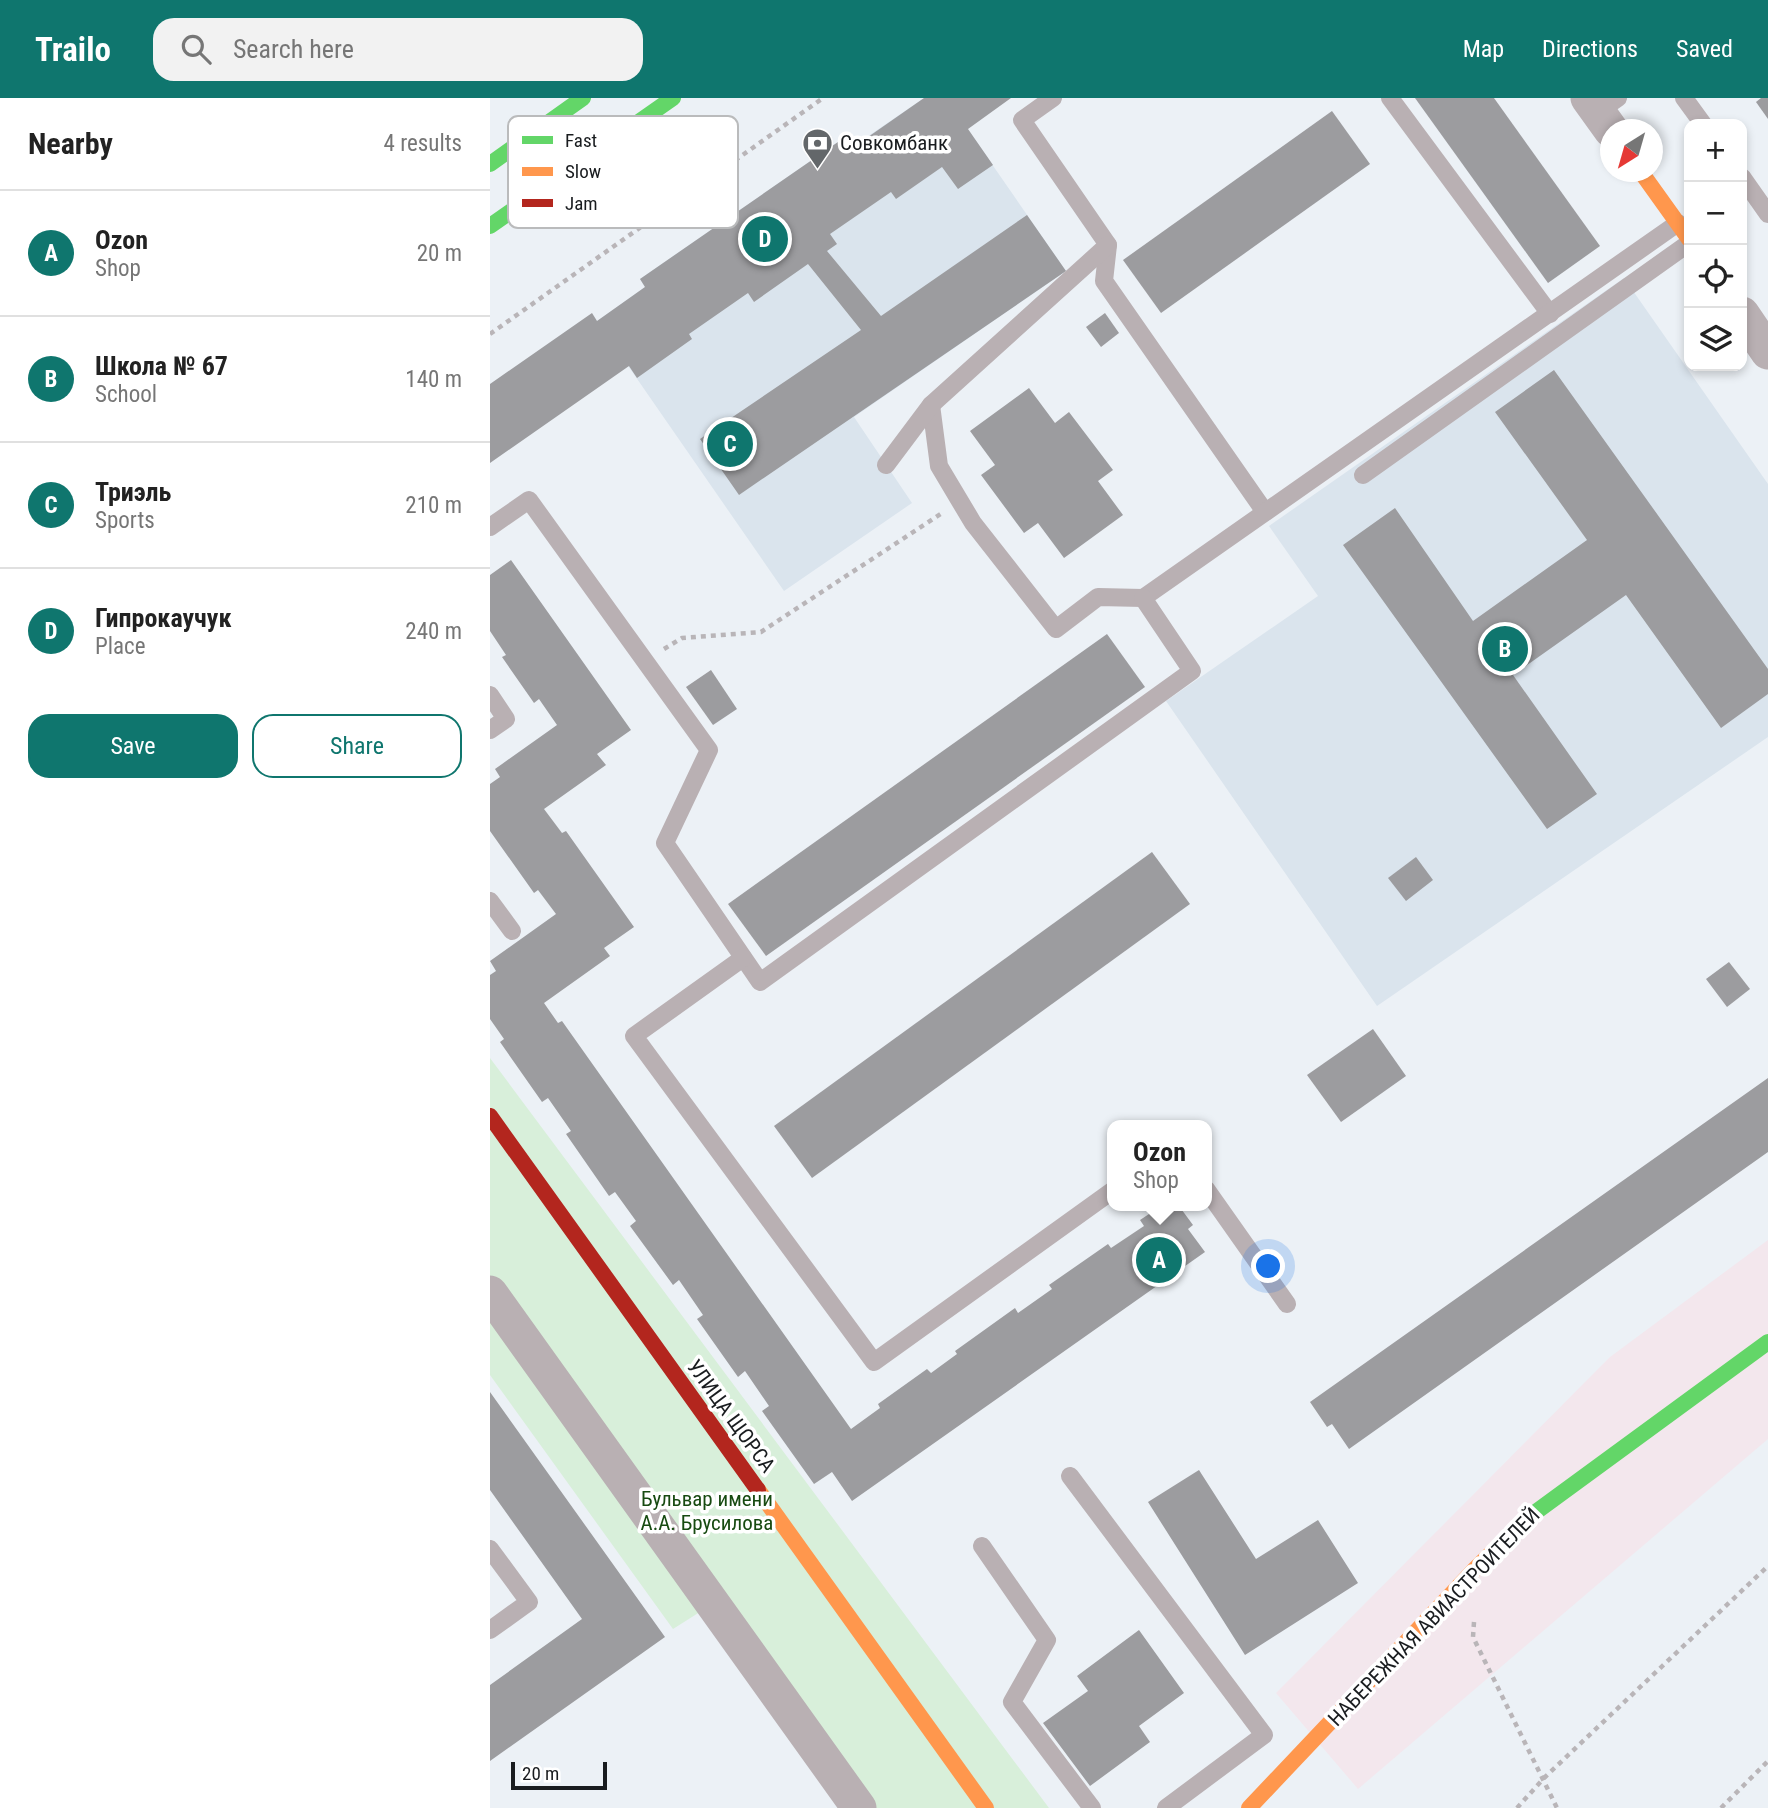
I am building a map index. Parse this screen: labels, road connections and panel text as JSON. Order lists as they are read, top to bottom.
{
  "streets": {
    "street": ["УЛИЦА ЩОРСА", "НАБЕРЕЖНАЯ АВИАСТРОИТЕЛЕЙ"]
  },
  "parks": ["Бульвар имени А.А. Брусилова"],
  "places": {
    "bank": ["Совкомбанк"]
  },
  "legend": ["Fast", "Slow", "Jam"],
  "scale_bar": "20 m",
  "north": "bottom left",
  "page": {
    "header": "Trailo",
    "search": "Search here",
    "nav": ["Map", "Directions", "Saved"],
    "heading": ["Nearby", "4 results"],
    "map_buttons": ["+", "−"],
    "list": [
      {
        "mark": "A",
        "name": "Ozon",
        "note": "Shop",
        "value": "20 m"
      },
      {
        "mark": "B",
        "name": "Школа № 67",
        "note": "School",
        "value": "140 m"
      },
      {
        "mark": "C",
        "name": "Триэль",
        "note": "Sports",
        "value": "210 m"
      },
      {
        "mark": "D",
        "name": "Гипрокаучук",
        "note": "Place",
        "value": "240 m"
      }
    ],
    "pins": [
      "D",
      "C",
      "B",
      "A"
    ],
    "buttons": ["Save", "Share"],
    "popup": ["Ozon", "Shop"],
    "scale": "20 m"
  }
}
